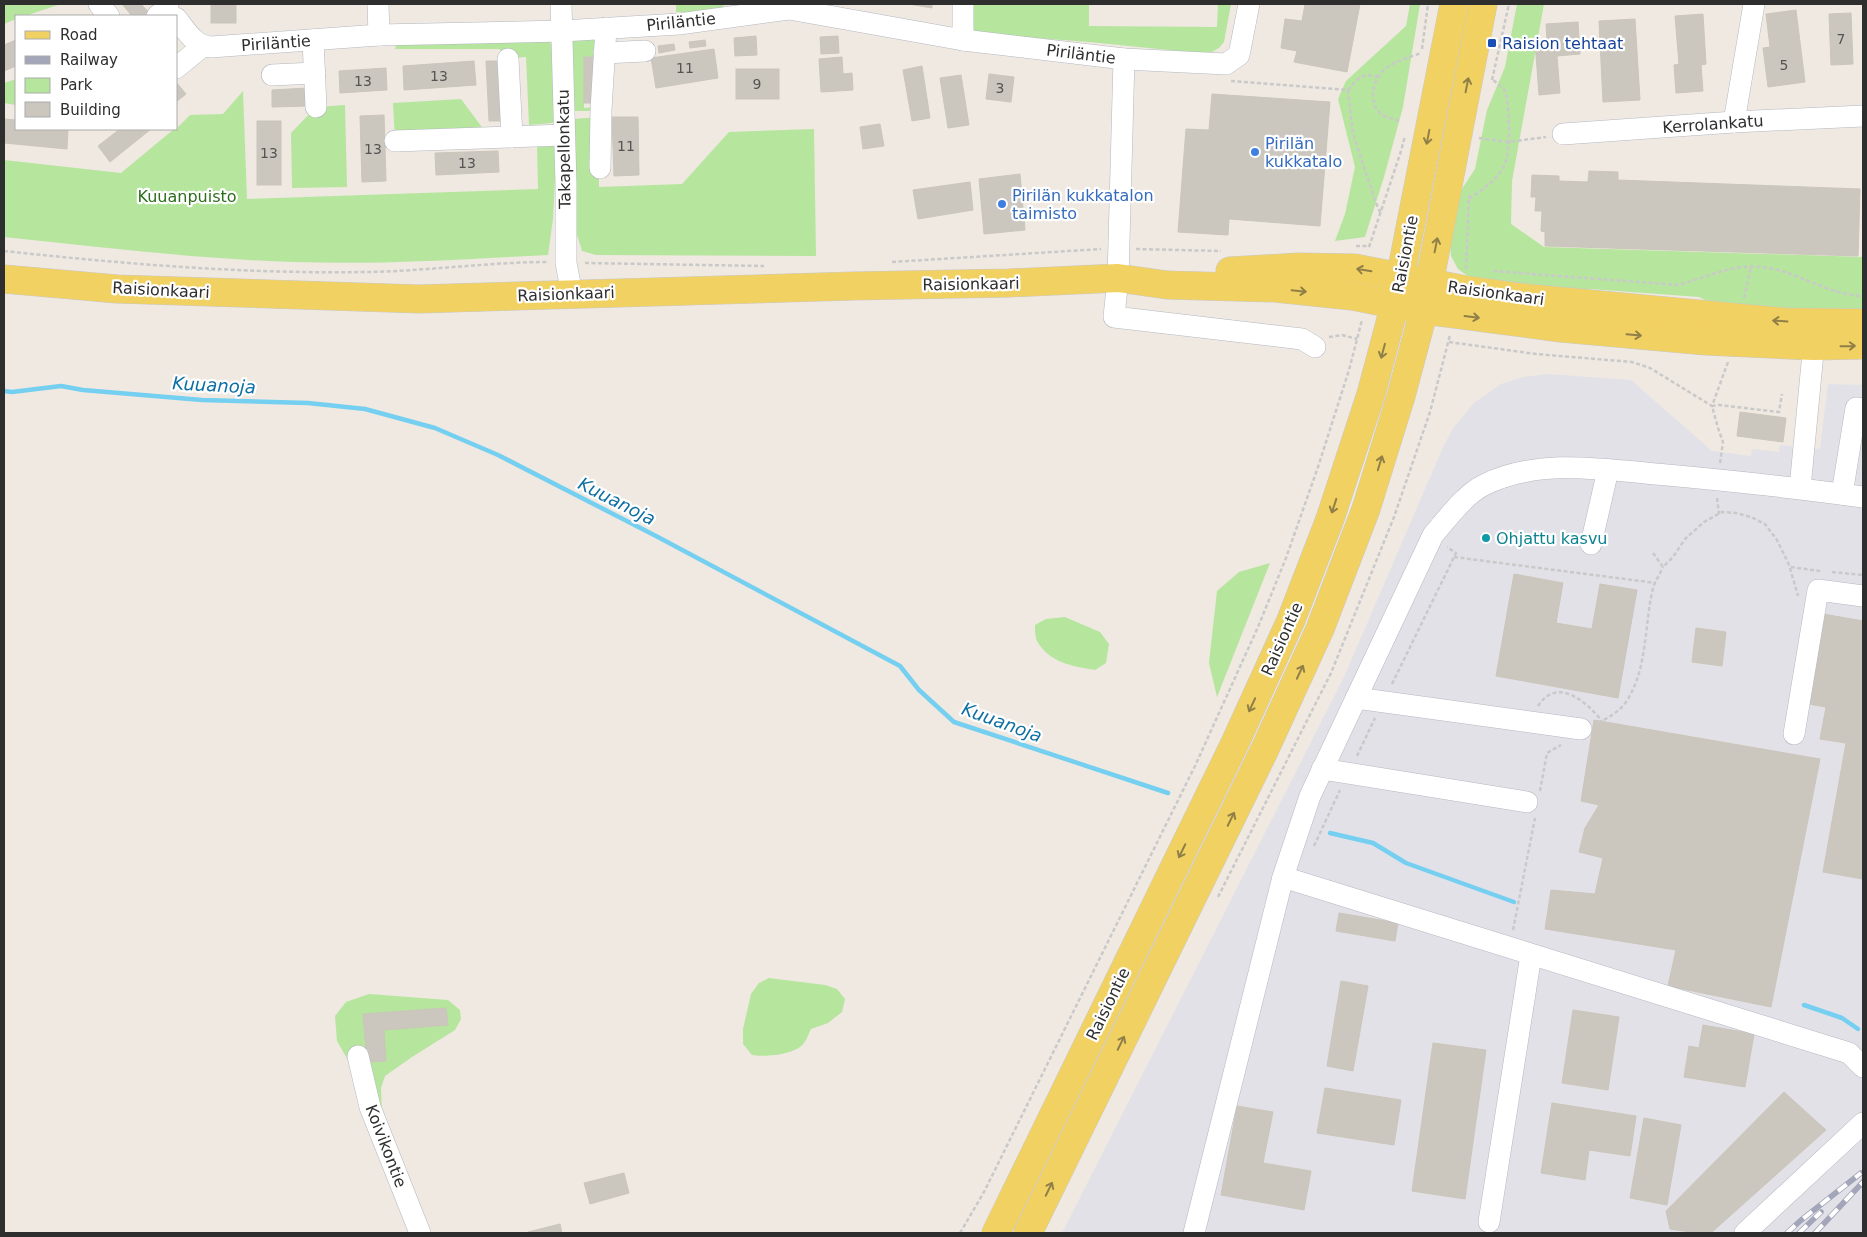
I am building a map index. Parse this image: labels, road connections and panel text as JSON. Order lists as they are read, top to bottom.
{
  "streets": {
    "main road": ["Raisiontie", "Raisionkaari"],
    "street": [
      "Piriläntie",
      "Kerrolankatu",
      "Takapellonkatu",
      "Koivikontie"
    ]
  },
  "crossings": [
    ["Piriläntie", "Takapellonkatu"],
    ["Piriläntie", "Raisionkaari"],
    ["Takapellonkatu", "Raisionkaari"],
    ["Raisiontie", "Raisionkaari"]
  ],
  "water": ["Kuuanoja"],
  "parks": ["Kuuanpuisto"],
  "places": {
    "transit": ["Raision tehtaat"],
    "other": ["Pirilän kukkatalo", "Pirilän kukkatalon taimisto", "Ohjattu kasvu"]
  },
  "house_numbers": [
    "7",
    "5",
    "11",
    "13",
    "13",
    "9",
    "3",
    "11",
    "13",
    "13",
    "13"
  ],
  "legend": [
    "Road",
    "Railway",
    "Park",
    "Building"
  ]
}
